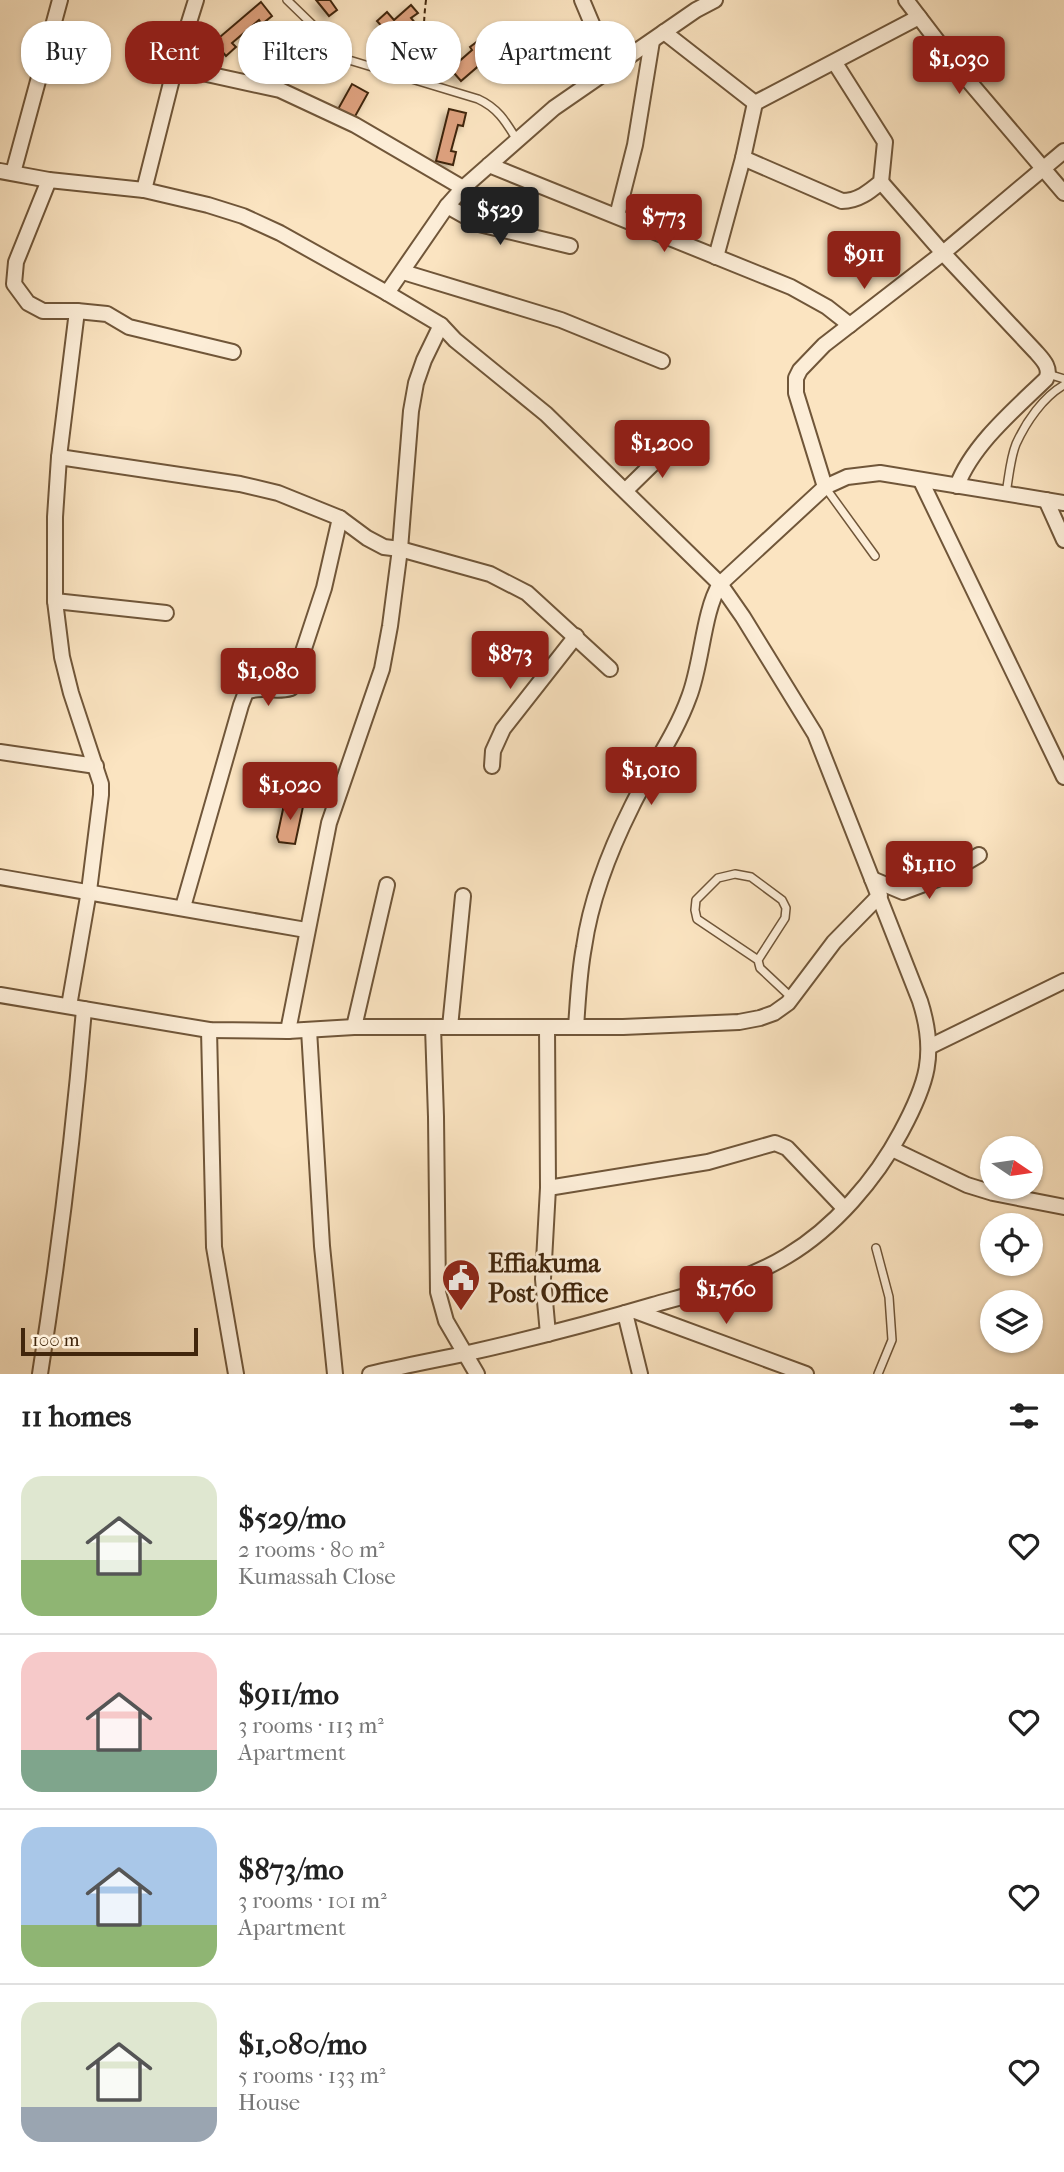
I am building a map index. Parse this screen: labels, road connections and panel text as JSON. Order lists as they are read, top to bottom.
{
  "places": {
    "public building": ["Effiakuma Post Office"]
  },
  "scale_bar": "100 m",
  "north": "right",
  "page": {
    "chip": [
      "Buy",
      "Rent",
      "Filters",
      "New",
      "Apartment"
    ],
    "price": [
      "$1,030",
      "$529",
      "$773",
      "$911",
      "$1,200",
      "$873",
      "$1,080",
      "$1,010",
      "$1,020",
      "$1,110",
      "$1,760"
    ],
    "scale": "100 m",
    "heading": "11 homes",
    "list": [
      {
        "name": "$529/mo",
        "note": "2 rooms · 80 m² · Kumassah Close"
      },
      {
        "name": "$911/mo",
        "note": "3 rooms · 113 m² · Apartment"
      },
      {
        "name": "$873/mo",
        "note": "3 rooms · 101 m² · Apartment"
      },
      {
        "name": "$1,080/mo",
        "note": "5 rooms · 133 m² · House"
      }
    ]
  }
}
